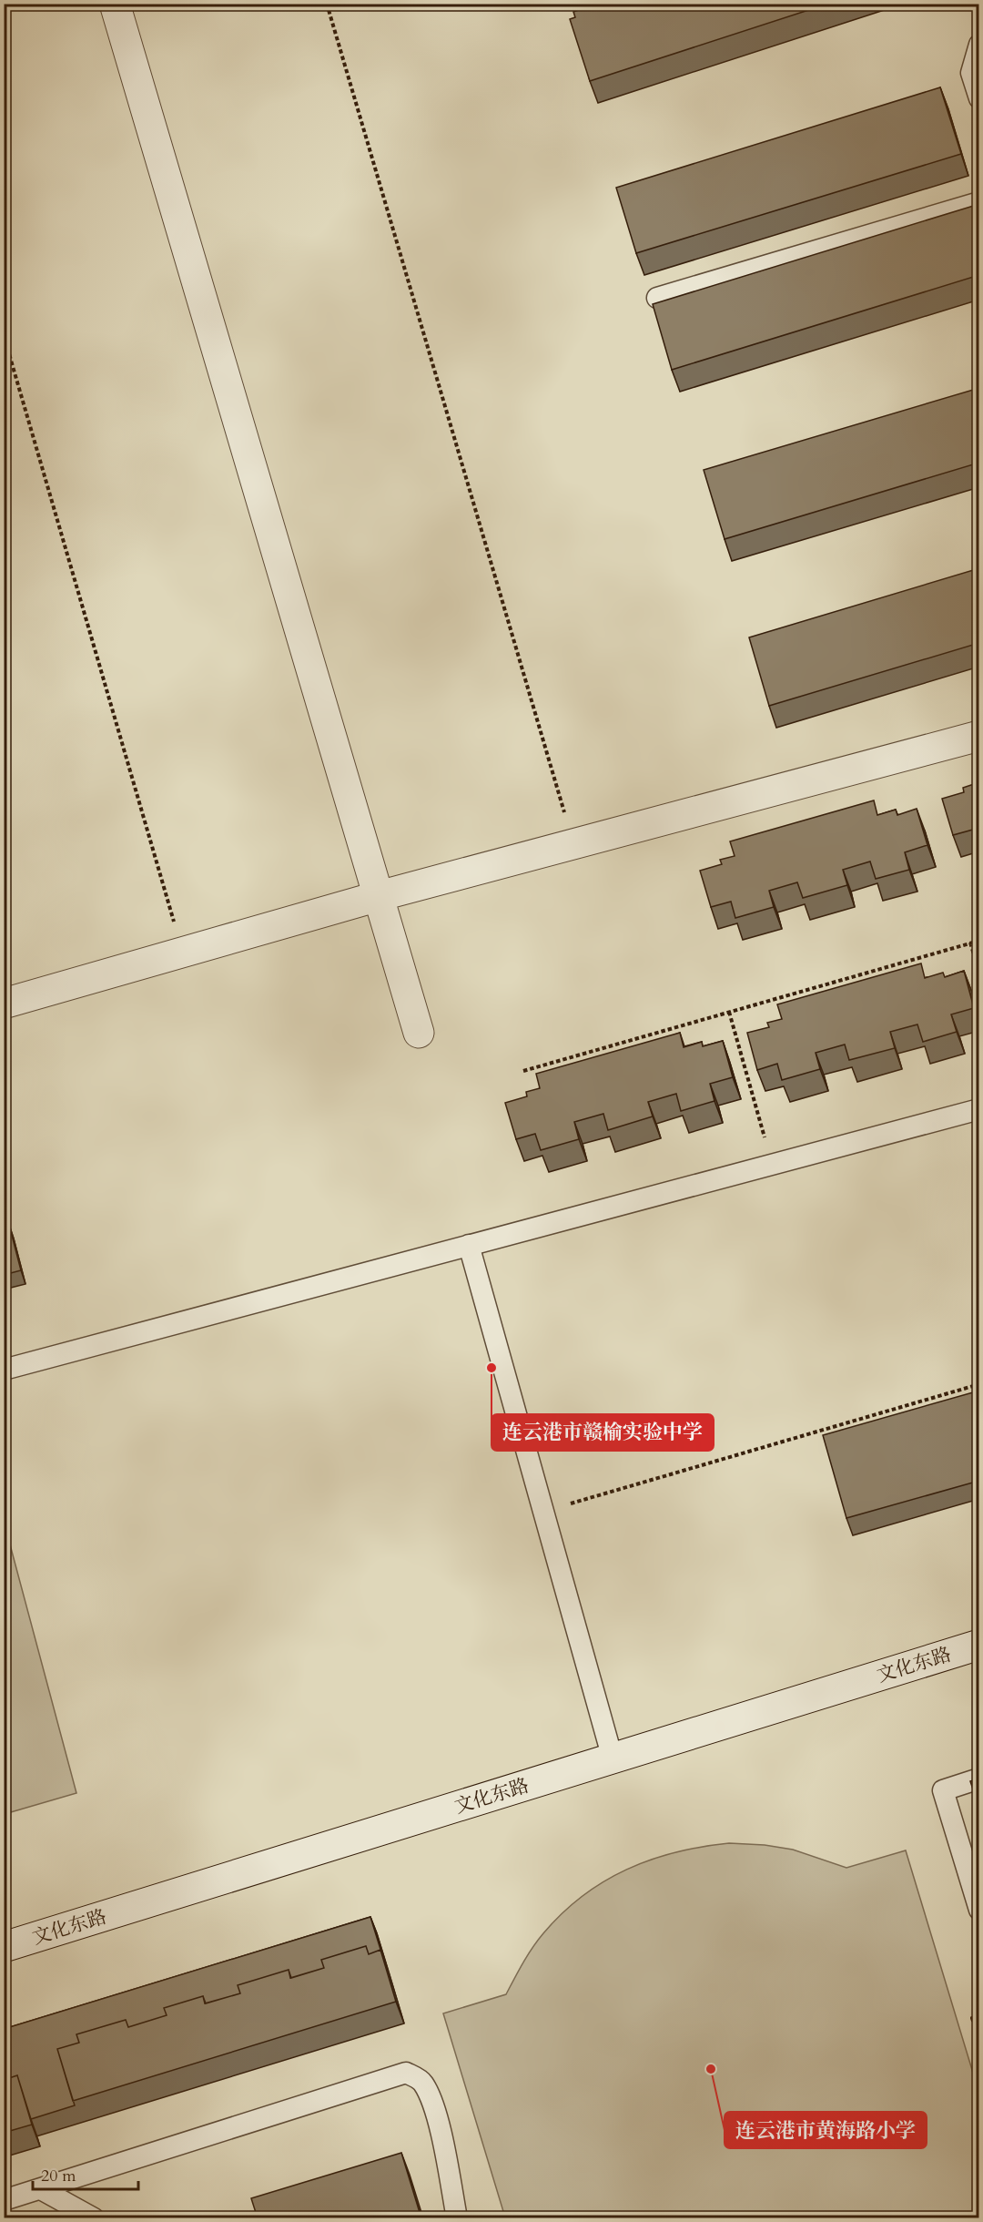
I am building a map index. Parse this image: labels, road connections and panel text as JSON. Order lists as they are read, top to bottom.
{
  "streets": {
    "street": ["文化东路"]
  },
  "places": ["连云港市赣榆实验中学", "连云港市黄海路小学"],
  "scale_bar": "20 m"
}
